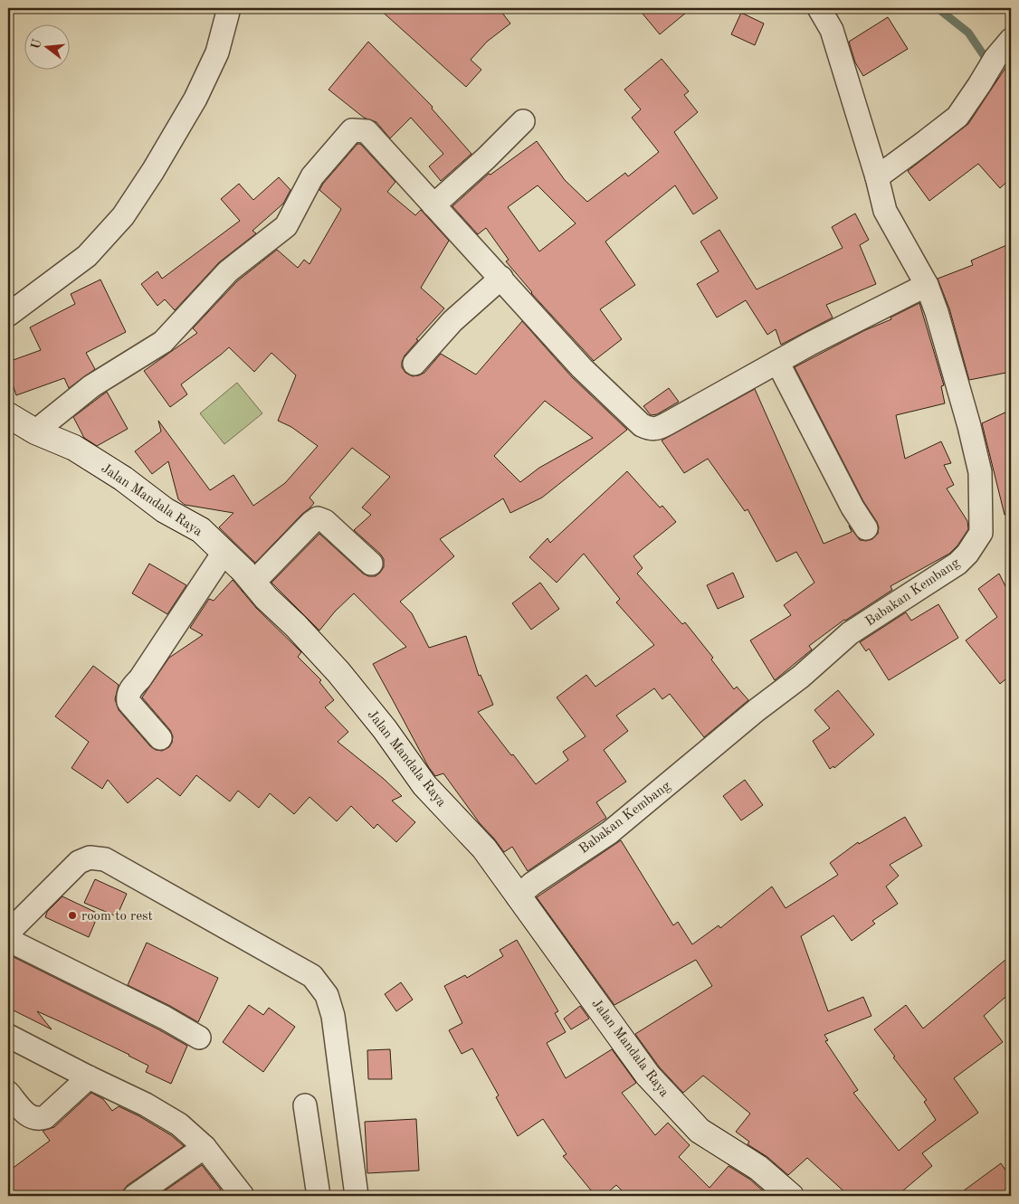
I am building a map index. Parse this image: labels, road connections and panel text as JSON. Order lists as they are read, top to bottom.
{
  "streets": {
    "street": ["Jalan Mandala Raya", "Babakan Kembang"]
  },
  "crossings": [
    ["Jalan Mandala Raya", "Babakan Kembang"]
  ],
  "places": ["room to rest"],
  "north": "left"
}
